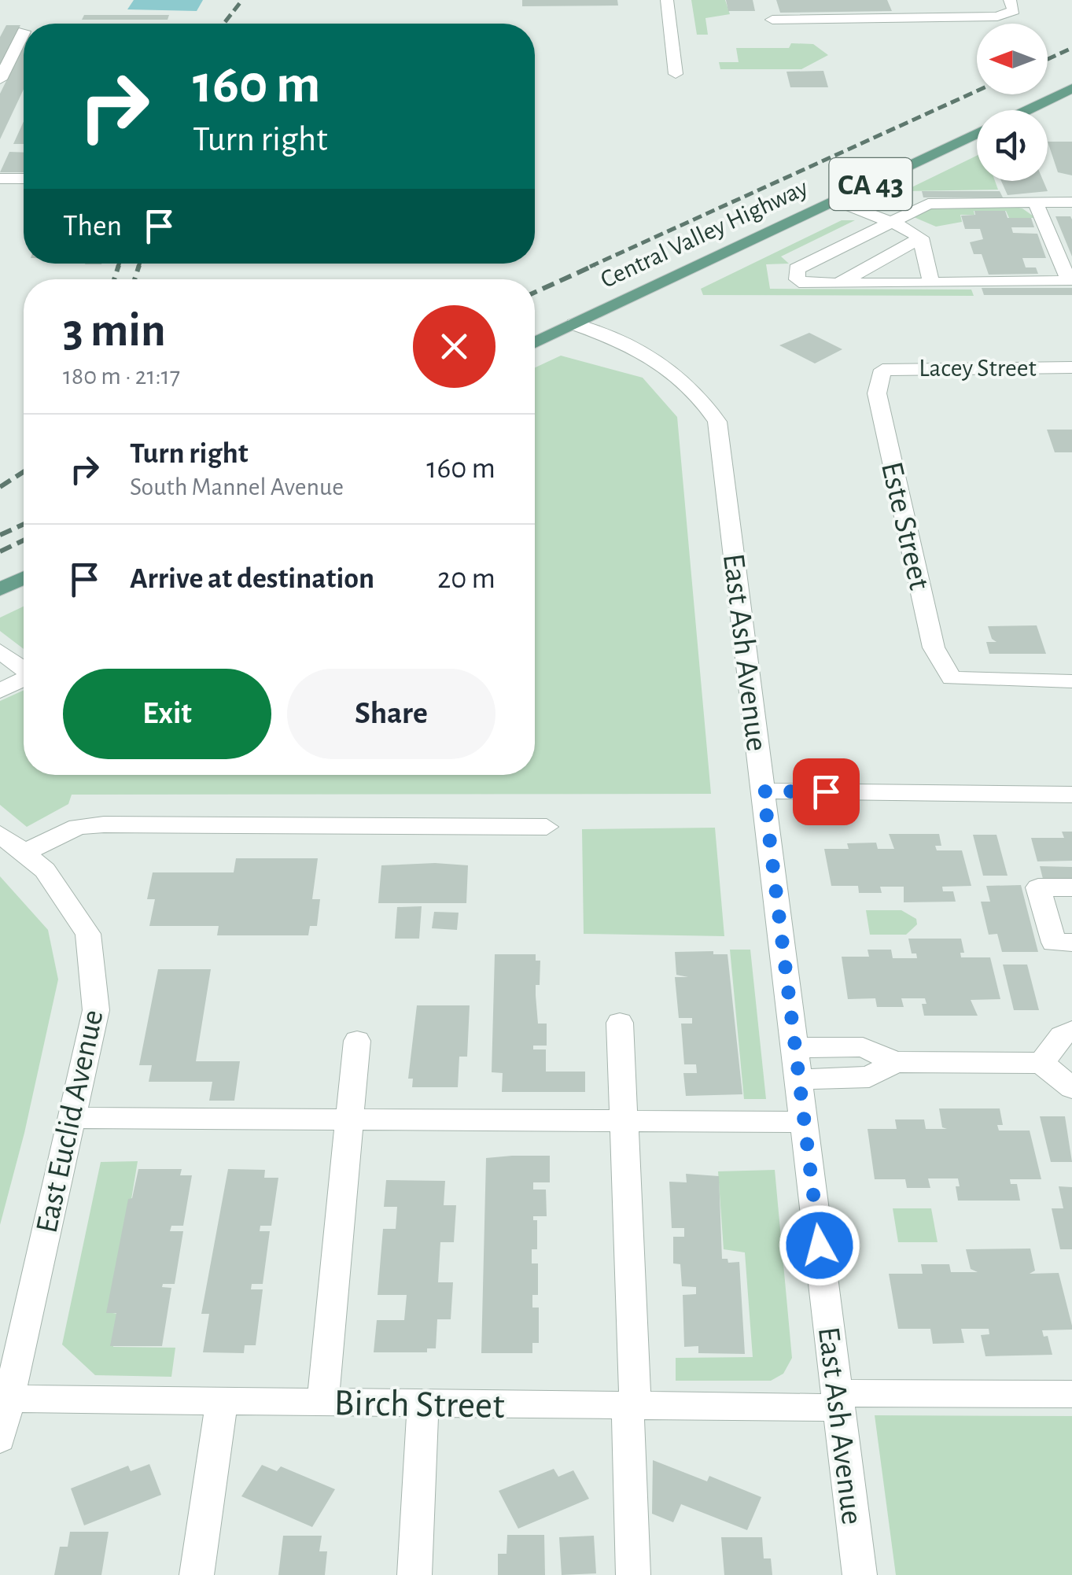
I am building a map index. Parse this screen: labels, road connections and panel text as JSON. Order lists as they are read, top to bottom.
{
  "streets": {
    "main road": ["CA 43", "Central Valley Highway"],
    "street": [
      "Lacey Street",
      "Este Street",
      "East Ash Avenue",
      "East Euclid Avenue",
      "Birch Street"
    ]
  },
  "crossings": [
    ["Central Valley Highway", "East Ash Avenue"],
    ["Lacey Street", "Este Street"],
    ["East Ash Avenue", "Birch Street"],
    ["East Euclid Avenue", "Birch Street"]
  ],
  "north": "left",
  "page": {
    "turn": ["160 m", "Turn right"],
    "then": "Then",
    "heading": ["3 min", "180 m · 21:17"],
    "list": [
      {
        "name": "Turn right",
        "note": "South Mannel Avenue",
        "value": "160 m"
      },
      {
        "name": "Arrive at destination",
        "value": "20 m"
      }
    ],
    "buttons": ["Exit", "Share"]
  }
}
